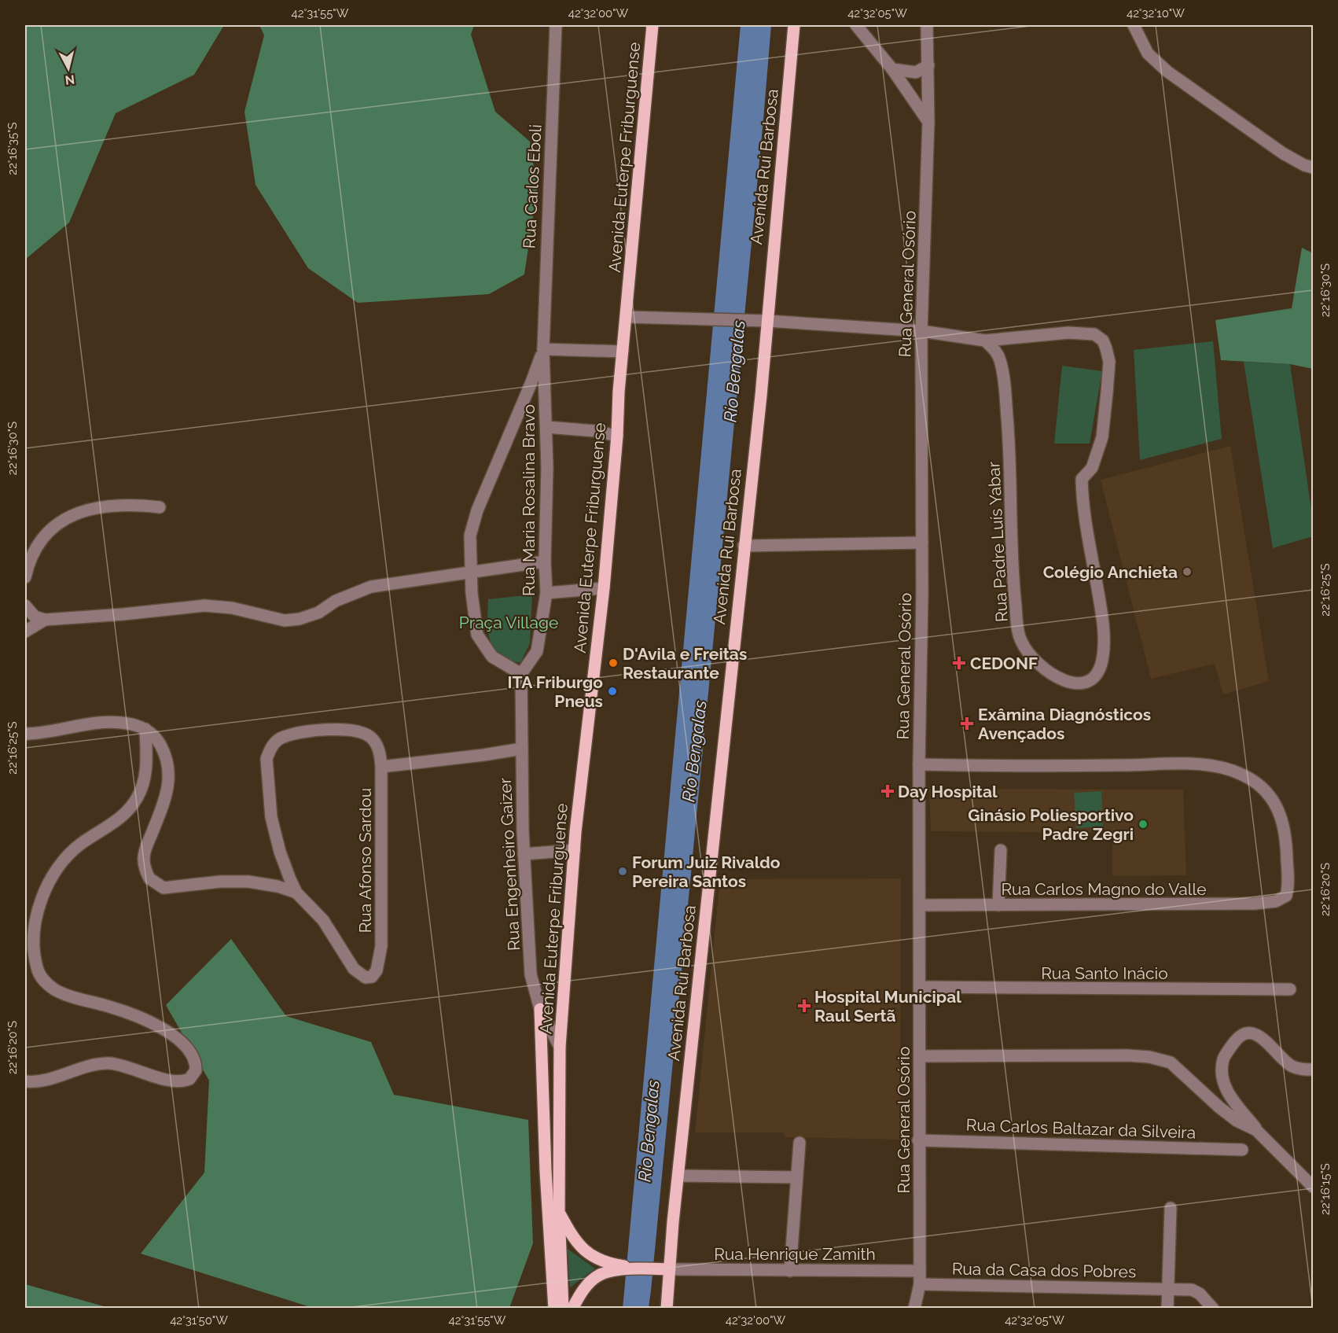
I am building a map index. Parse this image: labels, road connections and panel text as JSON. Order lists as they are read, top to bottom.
{
  "streets": {
    "main road": ["Avenida Euterpe Friburguense", "Avenida Rui Barbosa"],
    "street": [
      "Rua Carlos Eboli",
      "Rua General Osório",
      "Rua Maria Rosalina Bravo",
      "Rua Padre Luís Yabar",
      "Rua Afonso Sardou",
      "Rua Engenheiro Gaizer",
      "Rua Carlos Magno do Valle",
      "Rua Santo Inácio",
      "Rua Carlos Baltazar da Silveira",
      "Rua Henrique Zamith",
      "Rua da Casa dos Pobres"
    ]
  },
  "crossings": [
    ["Avenida Euterpe Friburguense", "Rua Padre Luís Yabar"],
    ["Avenida Euterpe Friburguense", "Rua Engenheiro Gaizer"],
    ["Avenida Rui Barbosa", "Rua Padre Luís Yabar"],
    ["Avenida Rui Barbosa", "Rua Henrique Zamith"],
    ["Rua Carlos Eboli", "Rua Maria Rosalina Bravo"],
    ["Rua General Osório", "Rua Padre Luís Yabar"],
    ["Rua General Osório", "Rua Carlos Magno do Valle"],
    ["Rua General Osório", "Rua Santo Inácio"],
    ["Rua General Osório", "Rua Carlos Baltazar da Silveira"],
    ["Rua General Osório", "Rua Henrique Zamith"],
    ["Rua General Osório", "Rua da Casa dos Pobres"],
    ["Rua Maria Rosalina Bravo", "Rua Engenheiro Gaizer"],
    ["Rua Afonso Sardou", "Rua Engenheiro Gaizer"]
  ],
  "water": ["Rio Bengalas"],
  "parks": ["Praça Village"],
  "places": {
    "other": [
      "Colégio Anchieta",
      "D'Avila e Freitas Restaurante",
      "ITA Friburgo Pneus",
      "Ginásio Poliesportivo Padre Zegri",
      "Forum Juiz Rivaldo Pereira Santos"
    ],
    "health": [
      "CEDONF",
      "Exâmina Diagnósticos Avençados",
      "Day Hospital",
      "Hospital Municipal Raul Sertã"
    ]
  },
  "north": "bottom",
  "coordinates": [
    "42°31'55\"W",
    "42°32'00\"W",
    "42°32'05\"W",
    "42°32'10\"W",
    "22°16'35\"S",
    "22°16'30\"S",
    "22°16'25\"S",
    "22°16'20\"S",
    "22°16'15\"S",
    "42°31'50\"W"
  ]
}
